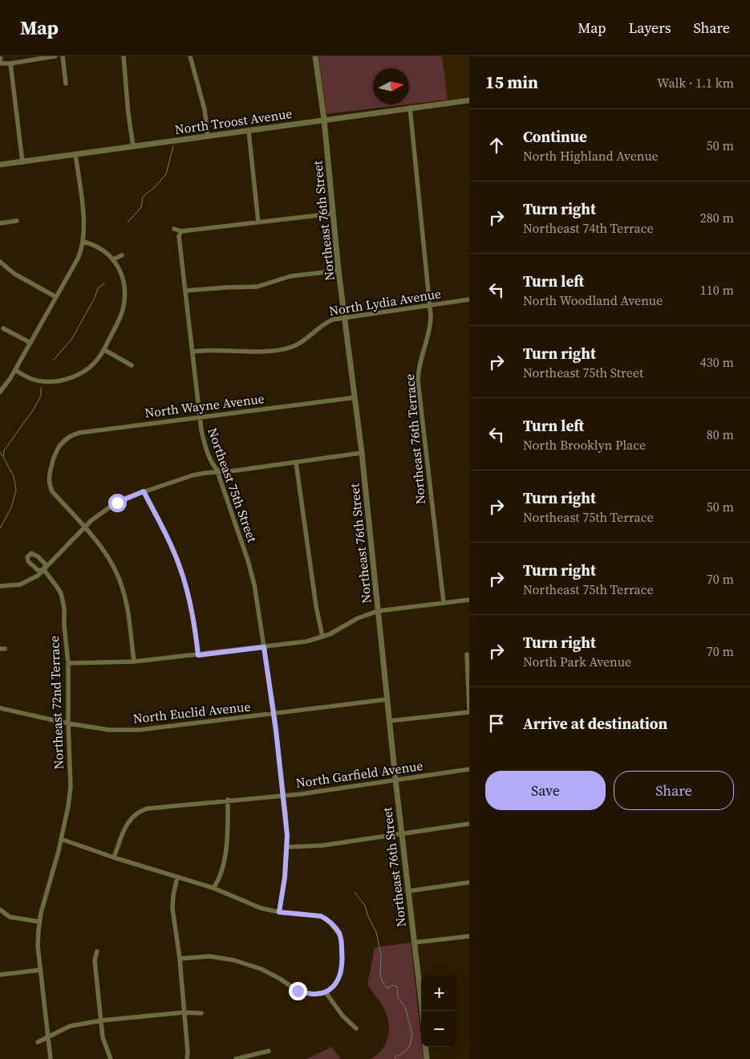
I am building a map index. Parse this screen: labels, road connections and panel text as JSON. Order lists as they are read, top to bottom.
{
  "streets": {
    "street": [
      "North Troost Avenue",
      "Northeast 76th Street",
      "North Lydia Avenue",
      "North Wayne Avenue",
      "Northeast 76th Terrace",
      "Northeast 75th Street",
      "Northeast 72nd Terrace",
      "North Euclid Avenue",
      "North Garfield Avenue"
    ]
  },
  "crossings": [
    ["North Troost Avenue", "Northeast 76th Street"],
    ["North Troost Avenue", "Northeast 76th Terrace"],
    ["Northeast 76th Street", "North Lydia Avenue"],
    ["Northeast 76th Street", "North Wayne Avenue"],
    ["Northeast 76th Street", "North Euclid Avenue"],
    ["Northeast 76th Street", "North Garfield Avenue"],
    ["North Lydia Avenue", "Northeast 76th Terrace"],
    ["North Lydia Avenue", "Northeast 75th Street"],
    ["North Wayne Avenue", "Northeast 75th Street"],
    ["Northeast 75th Street", "North Euclid Avenue"],
    ["Northeast 75th Street", "North Garfield Avenue"],
    ["Northeast 72nd Terrace", "North Euclid Avenue"]
  ],
  "north": "right",
  "page": {
    "header": "Map",
    "nav": ["Map", "Layers", "Share"],
    "heading": ["15 min", "Walk · 1.1 km"],
    "list": [
      ["Continue", "North Highland Avenue", "50 m"],
      ["Turn right", "Northeast 74th Terrace", "280 m"],
      ["Turn left", "North Woodland Avenue", "110 m"],
      ["Turn right", "Northeast 75th Street", "430 m"],
      ["Turn left", "North Brooklyn Place", "80 m"],
      ["Turn right", "Northeast 75th Terrace", "50 m"],
      ["Turn right", "Northeast 75th Terrace", "70 m"],
      ["Turn right", "North Park Avenue", "70 m"],
      "Arrive at destination"
    ],
    "buttons": ["Save", "Share"],
    "map_buttons": ["+", "−"]
  }
}
